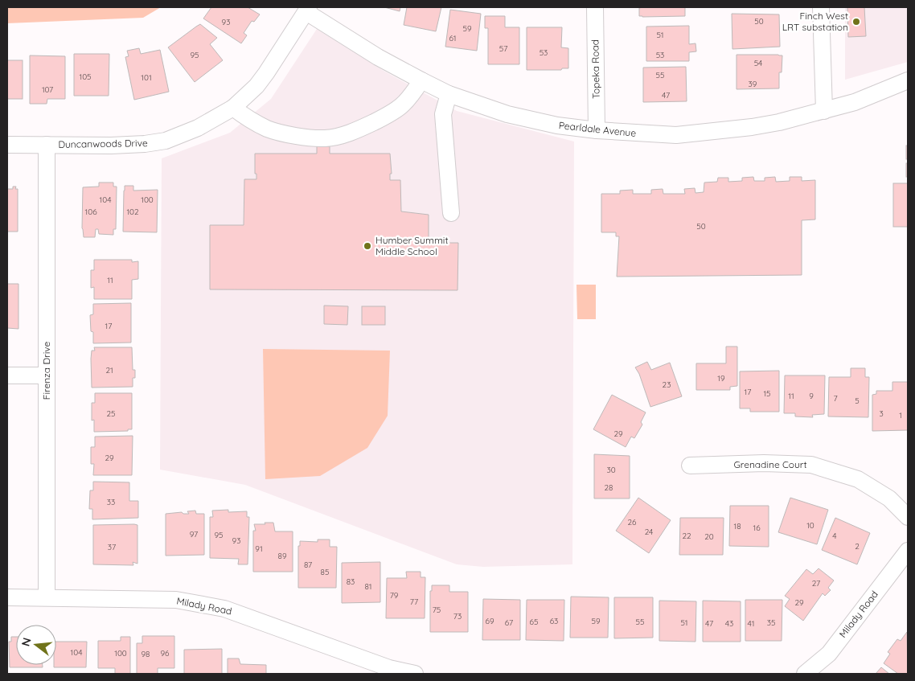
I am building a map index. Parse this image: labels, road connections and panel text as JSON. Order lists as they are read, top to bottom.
{
  "streets": {
    "street": [
      "Topeka Road",
      "Pearldale Avenue",
      "Duncanwoods Drive",
      "Firenza Drive",
      "Grenadine Court",
      "Milady Road"
    ]
  },
  "crossings": [
    ["Topeka Road", "Pearldale Avenue"],
    ["Pearldale Avenue", "Duncanwoods Drive"],
    ["Duncanwoods Drive", "Firenza Drive"],
    ["Firenza Drive", "Milady Road"]
  ],
  "places": ["Finch West LRT substation", "Humber Summit Middle School"],
  "house_numbers": [
    "50",
    "93",
    "59",
    "51",
    "61",
    "57",
    "53",
    "95",
    "53",
    "54",
    "55",
    "105",
    "101",
    "39",
    "107",
    "47",
    "104",
    "100",
    "106",
    "102",
    "50",
    "11",
    "17",
    "21",
    "19",
    "23",
    "17",
    "15",
    "11",
    "9",
    "7",
    "5",
    "25",
    "3",
    "1",
    "29",
    "29",
    "30",
    "28",
    "33",
    "26",
    "10",
    "18",
    "16",
    "24",
    "97",
    "95",
    "22",
    "4",
    "20",
    "93",
    "2",
    "37",
    "91",
    "89",
    "87",
    "85",
    "83",
    "27",
    "81",
    "79",
    "77",
    "29",
    "75",
    "73",
    "69",
    "63",
    "59",
    "65",
    "55",
    "67",
    "51",
    "35",
    "47",
    "43",
    "41",
    "104",
    "100",
    "96",
    "98"
  ],
  "north": "left"
}
